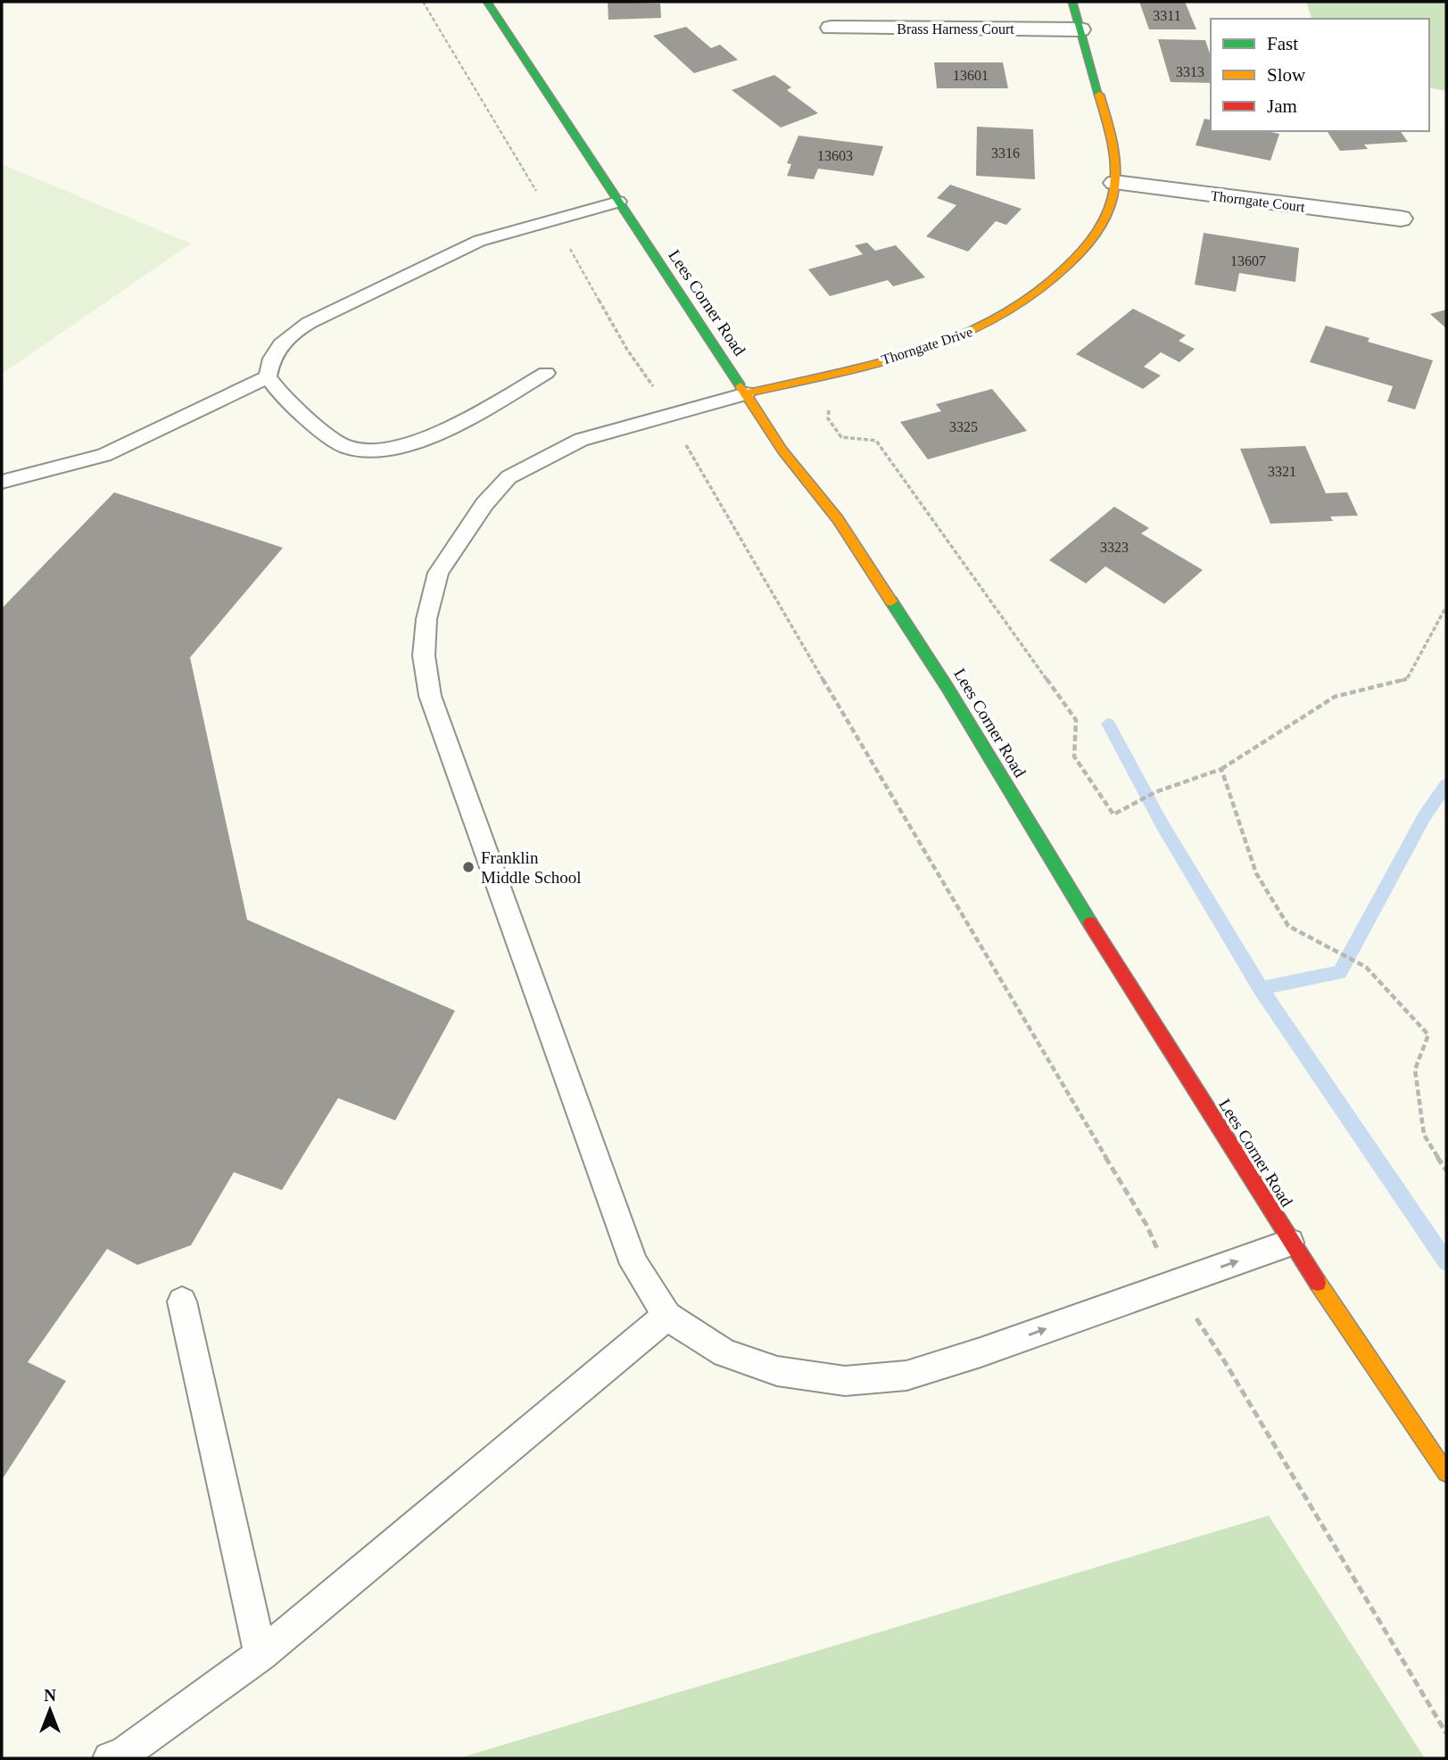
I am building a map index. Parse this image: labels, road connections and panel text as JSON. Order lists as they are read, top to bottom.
{
  "streets": {
    "street": [
      "Brass Harness Court",
      "Thorngate Court",
      "Lees Corner Road",
      "Thorngate Drive"
    ]
  },
  "crossings": [
    ["Brass Harness Court", "Thorngate Drive"],
    ["Thorngate Court", "Thorngate Drive"],
    ["Lees Corner Road", "Thorngate Drive"]
  ],
  "places": ["Franklin Middle School"],
  "house_numbers": [
    "3311",
    "3313",
    "13601",
    "3316",
    "13603",
    "13607",
    "3325",
    "3321",
    "3323"
  ],
  "legend": ["Fast", "Slow", "Jam"],
  "north": "top"
}
